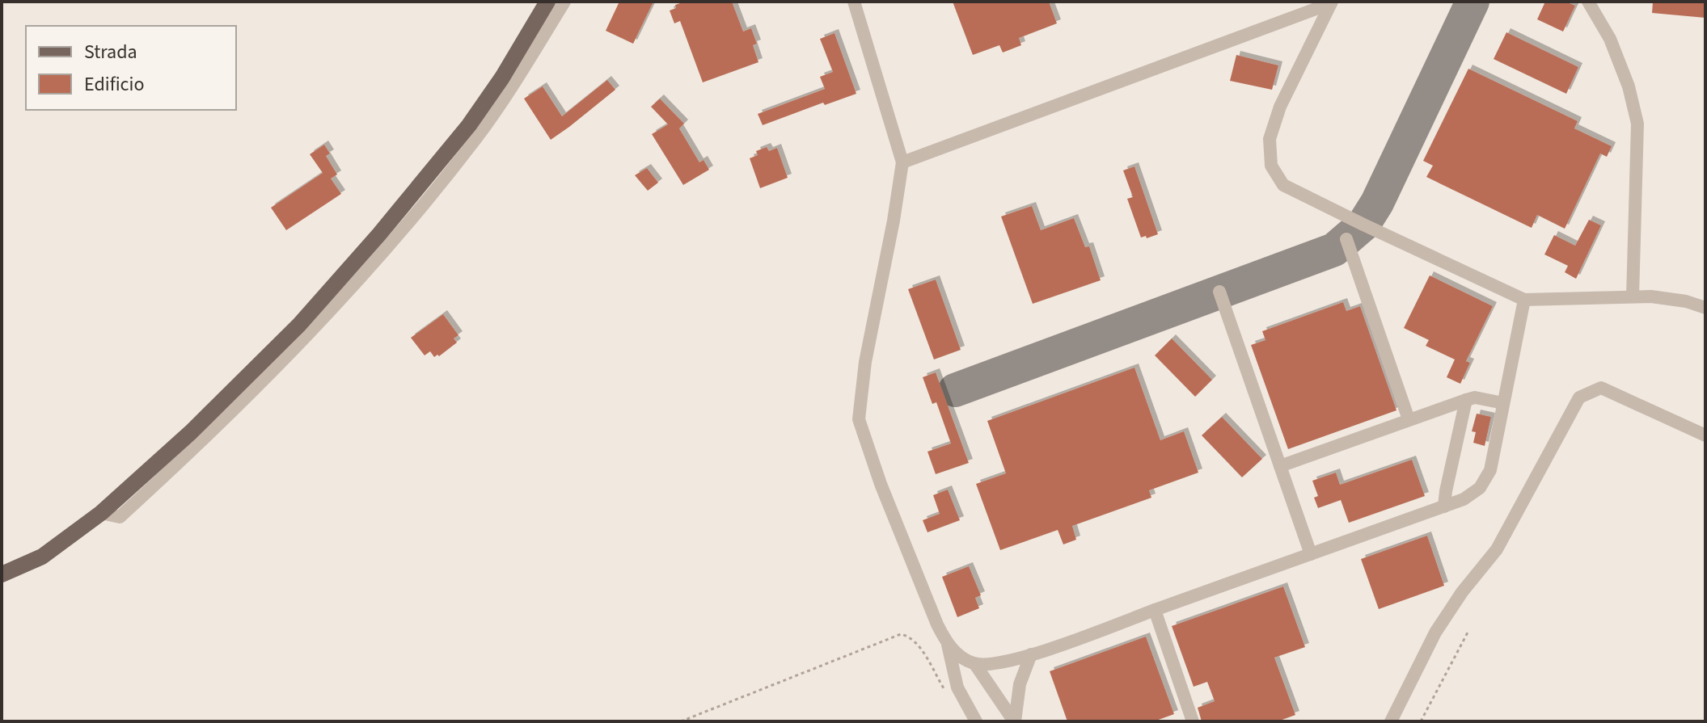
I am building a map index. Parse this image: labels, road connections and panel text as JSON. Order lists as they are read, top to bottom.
{
  "legend": ["Strada", "Edificio"]
}
